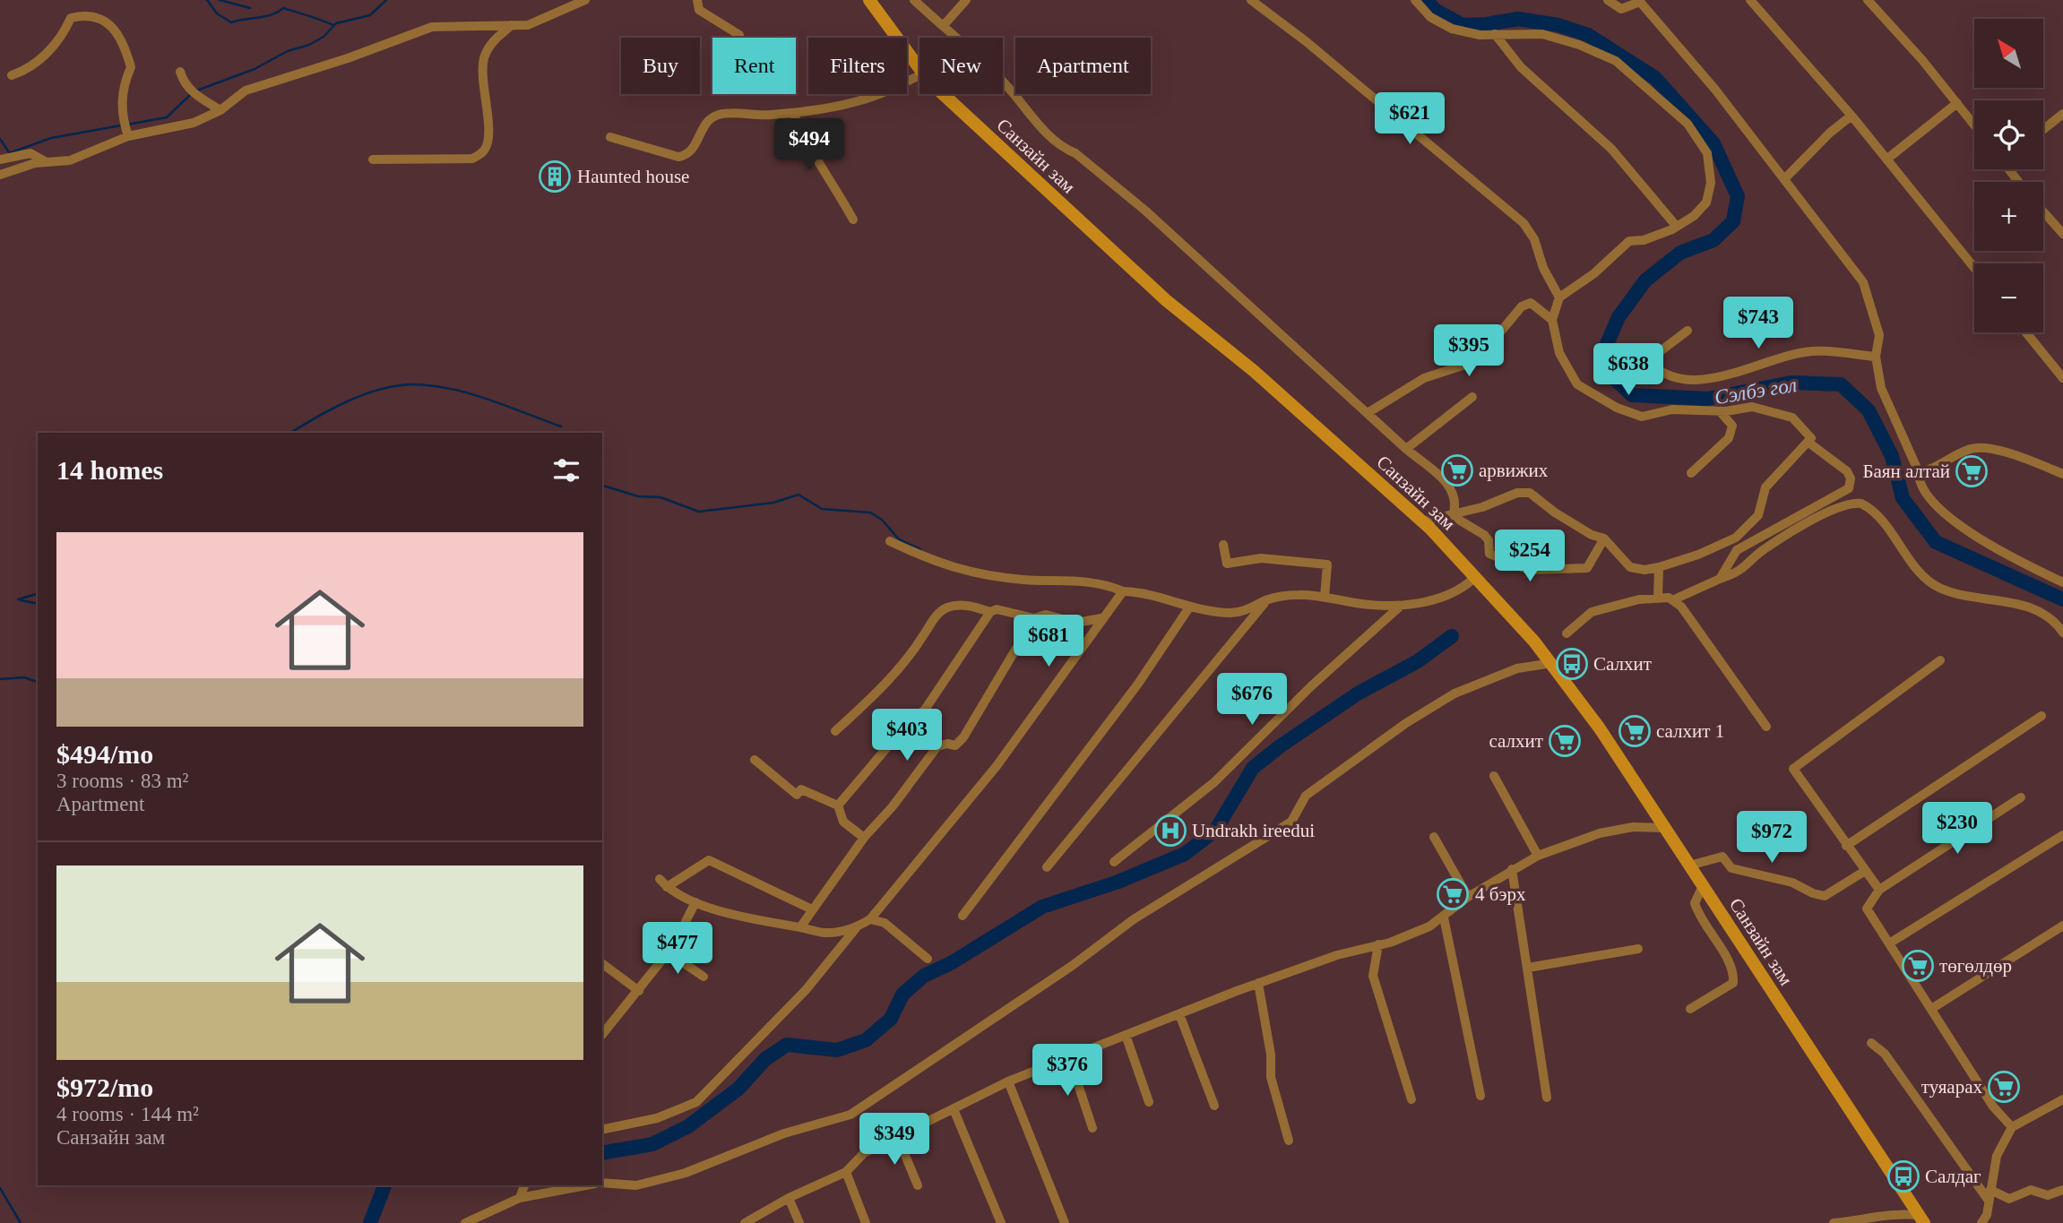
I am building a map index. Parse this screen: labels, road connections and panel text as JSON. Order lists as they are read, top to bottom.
{
  "streets": {
    "main road": ["Санзайн зам"]
  },
  "water": ["Сэлбэ гол"],
  "places": {
    "building": ["Haunted house"],
    "supermarket": [
      "арвижих",
      "Баян алтай",
      "салхит 1",
      "салхит",
      "4 бэрх",
      "төгөлдөр",
      "туяарах"
    ],
    "bus stop": ["Салхит", "Салдаг"],
    "hospital": ["Undrakh ireedui"]
  },
  "north": "top left",
  "page": {
    "map_buttons": ["+", "−"],
    "chip": [
      "Buy",
      "Rent",
      "Filters",
      "New",
      "Apartment"
    ],
    "price": [
      "$621",
      "$494",
      "$743",
      "$395",
      "$638",
      "$254",
      "$681",
      "$676",
      "$403",
      "$230",
      "$972",
      "$477",
      "$376",
      "$349"
    ],
    "heading": "14 homes",
    "list": [
      {
        "name": "$494/mo",
        "note": "3 rooms · 83 m² · Apartment"
      },
      {
        "name": "$972/mo",
        "note": "4 rooms · 144 m² · Санзайн зам"
      }
    ]
  }
}
